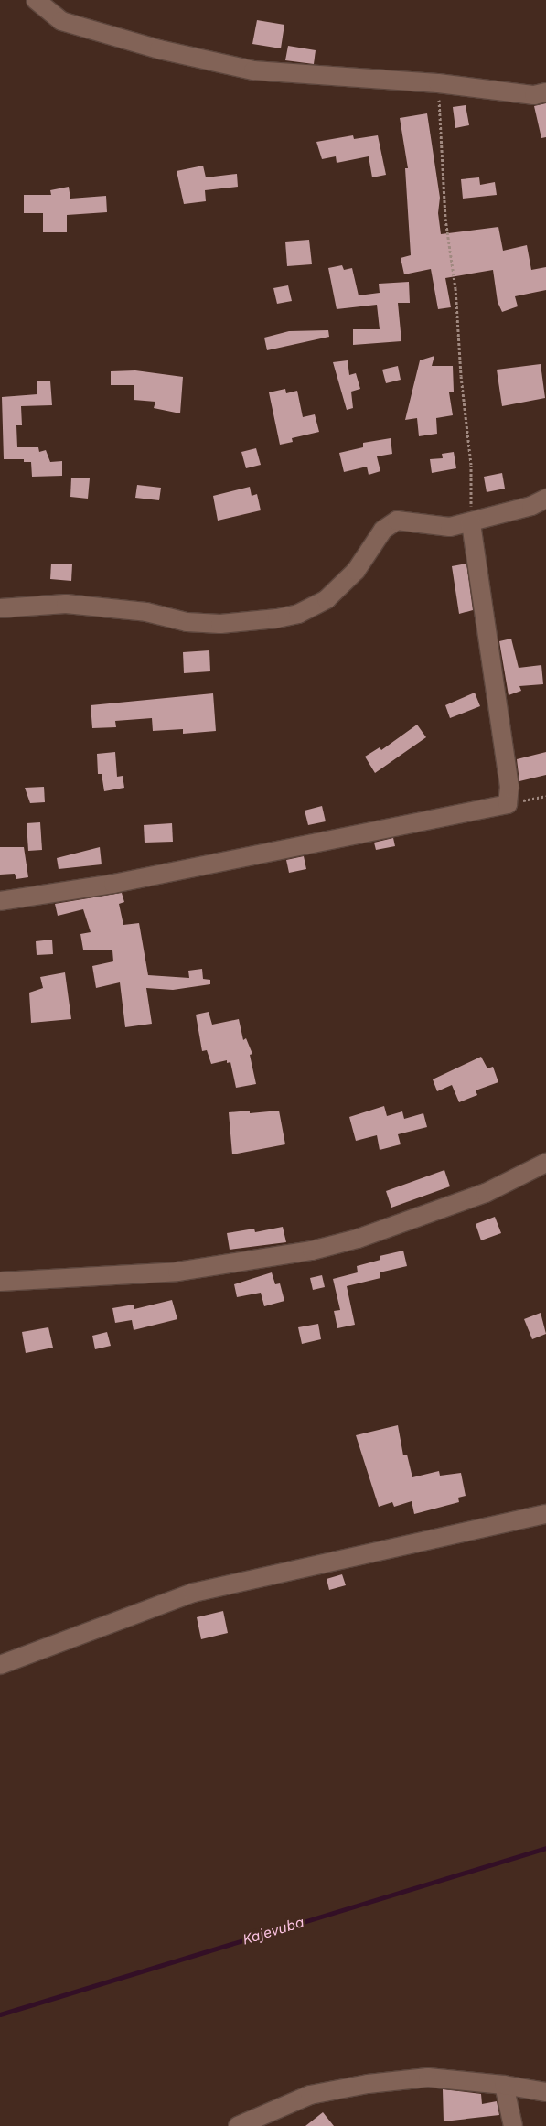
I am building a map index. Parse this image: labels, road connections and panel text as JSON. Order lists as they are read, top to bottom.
{
  "water": ["Kajevuba"]
}
